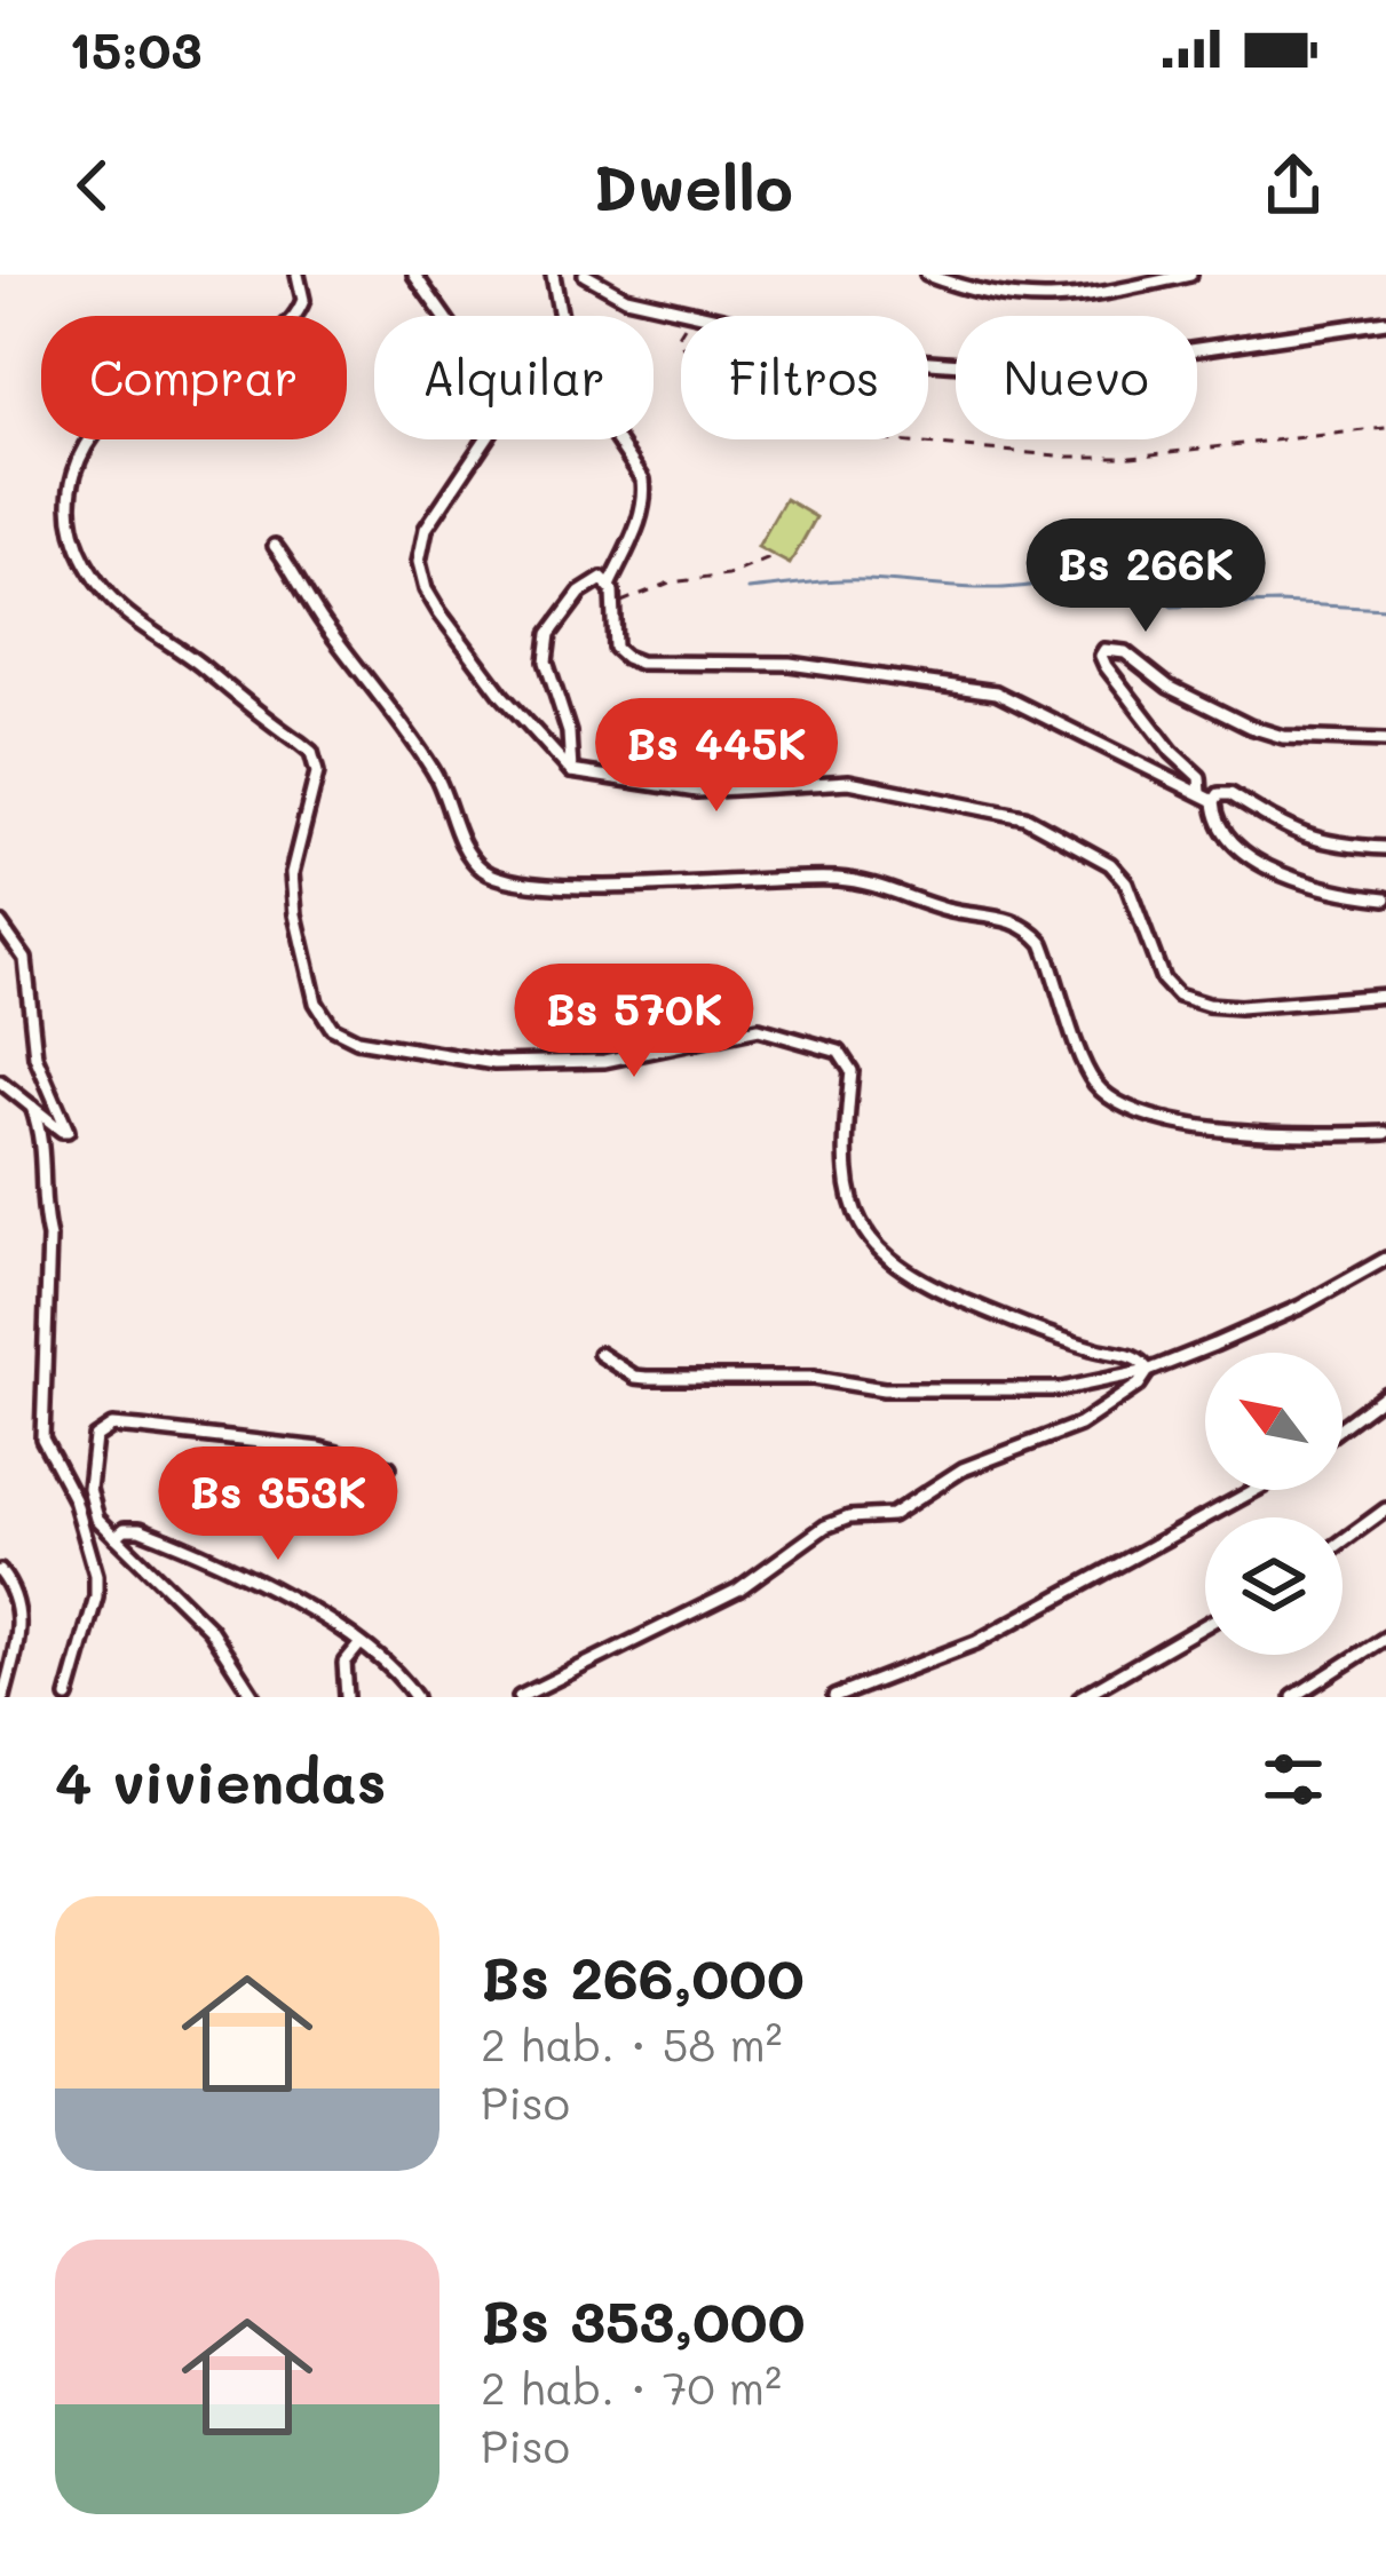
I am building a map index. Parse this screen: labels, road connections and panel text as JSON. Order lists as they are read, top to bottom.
{
  "north": "top left",
  "page": {
    "status": "15:03",
    "header": "Dwello",
    "chip": [
      "Comprar",
      "Alquilar",
      "Filtros",
      "Nuevo"
    ],
    "price": [
      "Bs 266K",
      "Bs 445K",
      "Bs 570K",
      "Bs 353K"
    ],
    "heading": "4 viviendas",
    "list": [
      {
        "name": "Bs 266,000",
        "note": "2 hab. · 58 m² · Piso"
      },
      {
        "name": "Bs 353,000",
        "note": "2 hab. · 70 m² · Piso"
      }
    ]
  }
}
